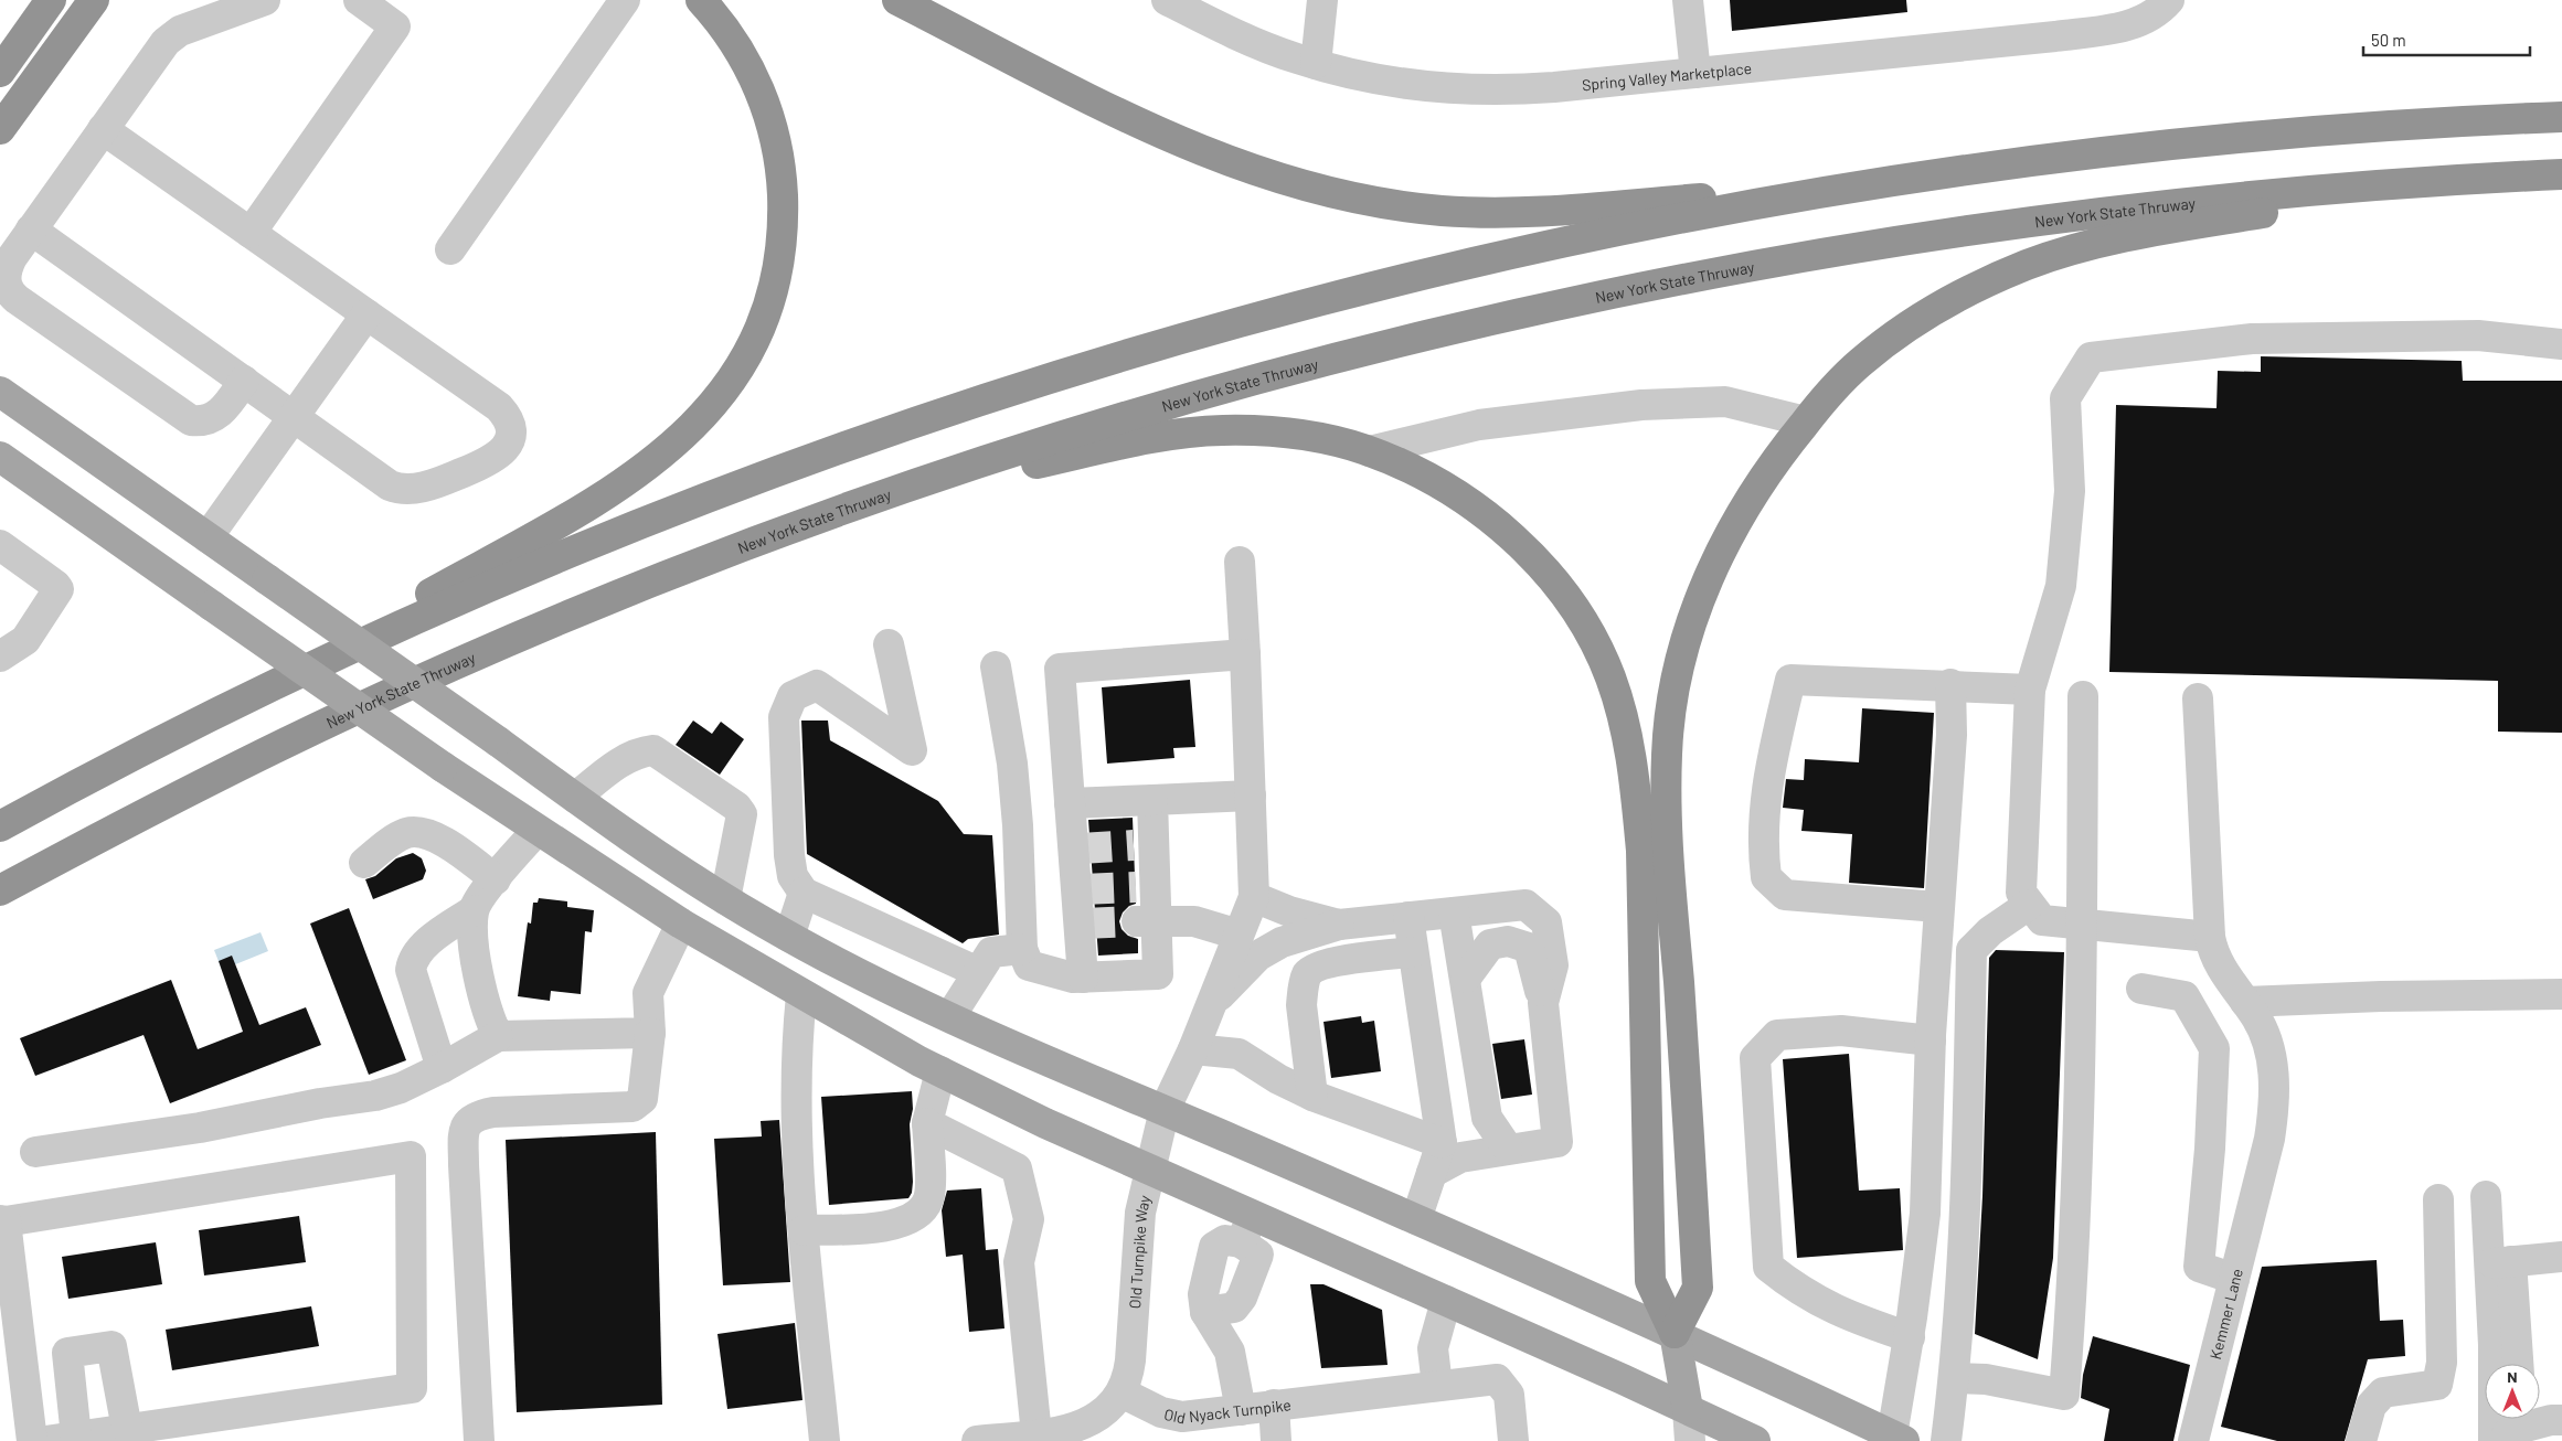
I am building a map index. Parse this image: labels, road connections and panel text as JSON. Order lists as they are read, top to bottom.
{
  "streets": {
    "highway": ["New York State Thruway"],
    "street": [
      "Spring Valley Marketplace",
      "Old Turnpike Way",
      "Kemmer Lane",
      "Old Nyack Turnpike"
    ]
  },
  "crossings": [
    ["Old Turnpike Way", "Old Nyack Turnpike"]
  ],
  "scale_bar": "50 m",
  "north": "top"
}
